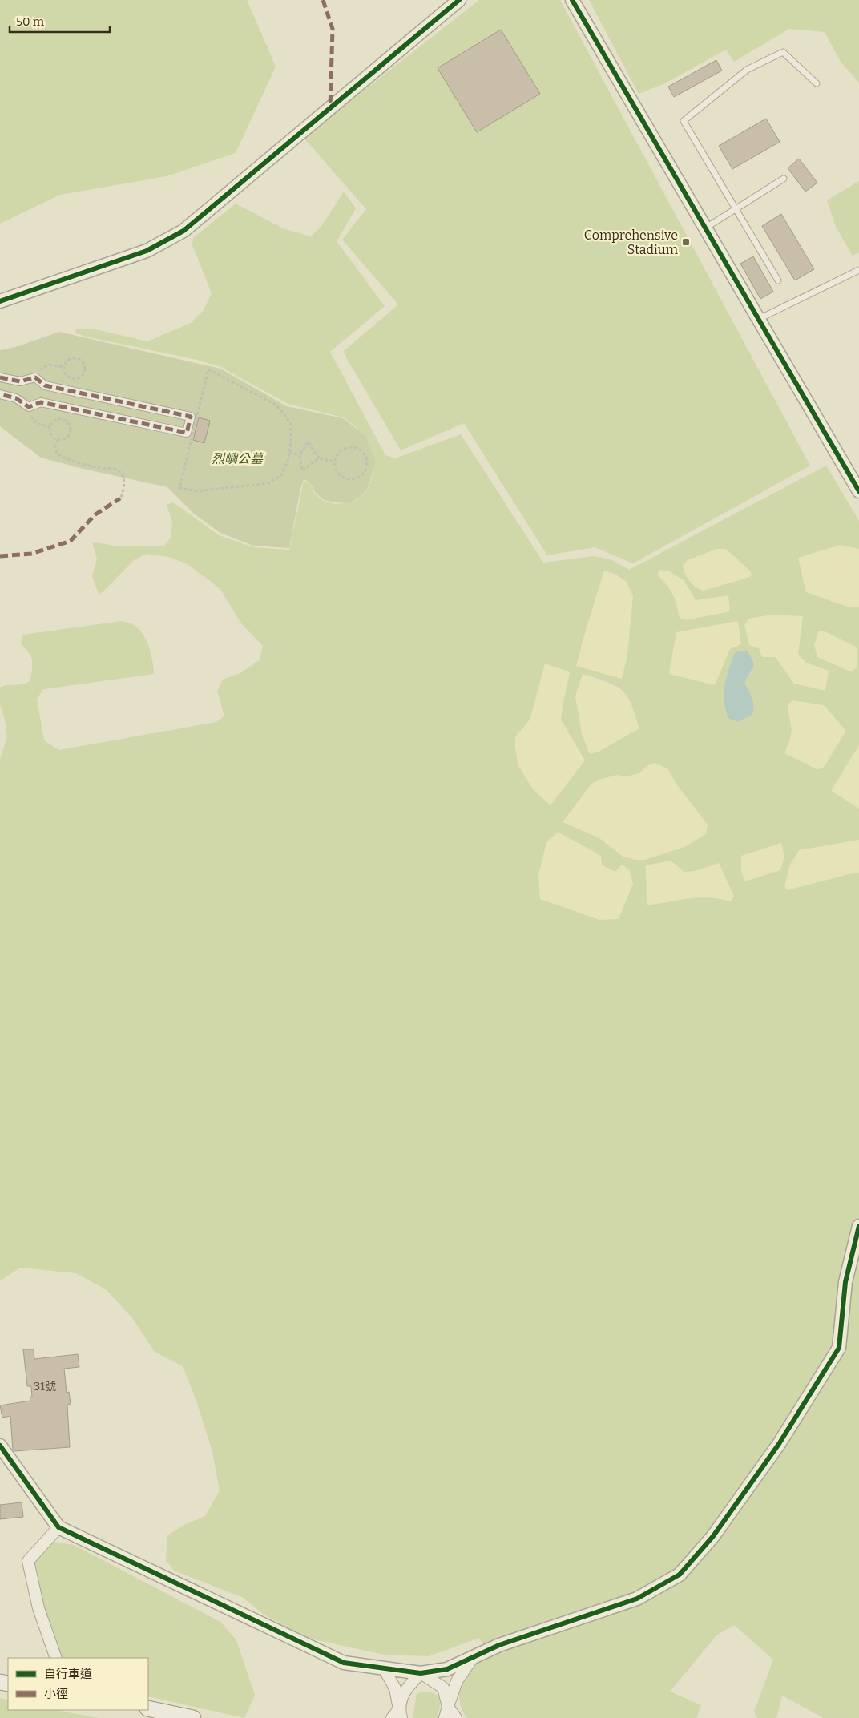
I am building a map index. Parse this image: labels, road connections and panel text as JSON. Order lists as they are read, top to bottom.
{
  "parks": ["烈嶼公墓"],
  "places": {
    "transit": ["Comprehensive Stadium"]
  },
  "house_numbers": ["31號"],
  "legend": ["自行車道", "小徑"],
  "scale_bar": "50 m"
}
